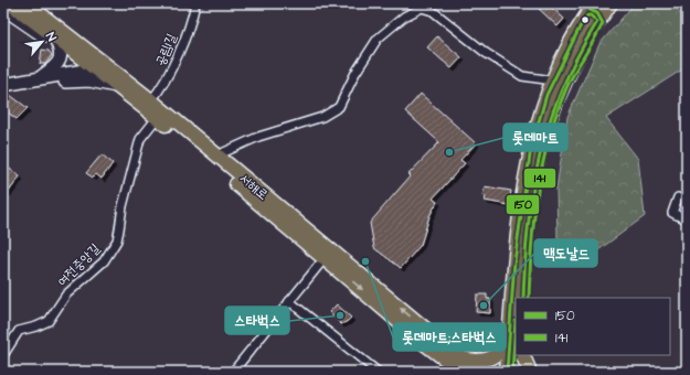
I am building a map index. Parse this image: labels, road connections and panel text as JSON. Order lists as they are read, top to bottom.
{
  "streets": {
    "main road": ["서해로"],
    "street": ["공림1길", "여전중앙길"]
  },
  "crossings": [
    ["공림1길", "서해로"],
    ["서해로", "여전중앙길"]
  ],
  "places": [
    "롯데마트",
    "롯데마트;스타벅스",
    "맥도날드",
    "스타벅스"
  ],
  "lines": ["transit line 141", "transit line 150"],
  "legend": ["150", "141"],
  "north": "top right"
}
